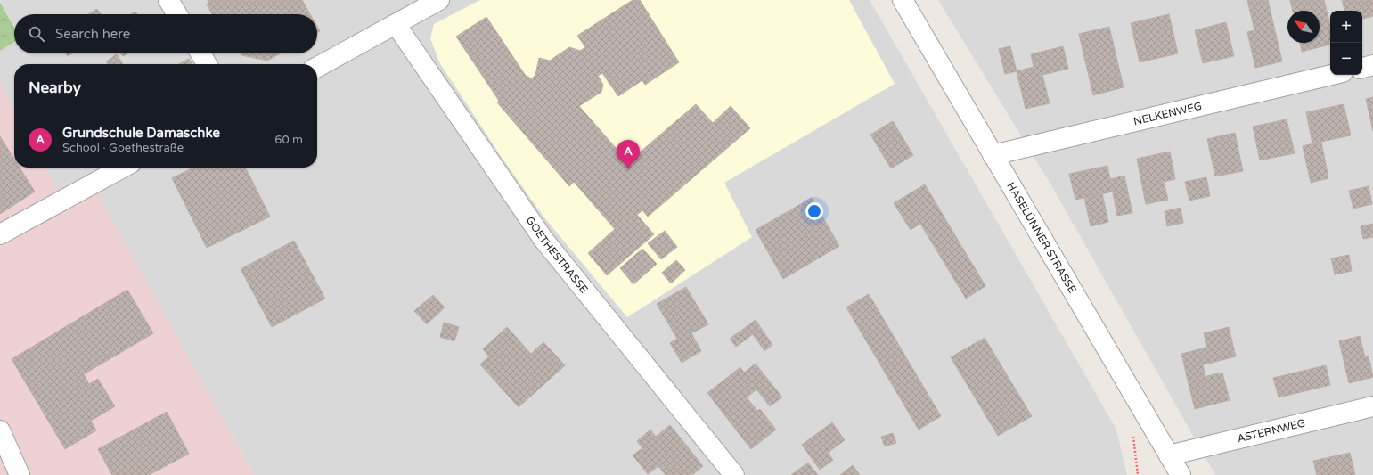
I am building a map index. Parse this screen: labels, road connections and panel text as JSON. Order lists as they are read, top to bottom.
{
  "streets": {
    "street": [
      "NELKENWEG",
      "HASELÜNNER STRASSE",
      "GOETHESTRASSE",
      "ASTERNWEG"
    ]
  },
  "crossings": [
    ["NELKENWEG", "HASELÜNNER STRASSE"],
    ["HASELÜNNER STRASSE", "ASTERNWEG"]
  ],
  "north": "top left",
  "page": {
    "map_buttons": ["+", "−"],
    "search": "Search here",
    "heading": "Nearby",
    "list": [
      {
        "mark": "A",
        "name": "Grundschule Damaschke",
        "note": "School · Goethestraße",
        "value": "60 m"
      }
    ],
    "pins": "A"
  }
}
